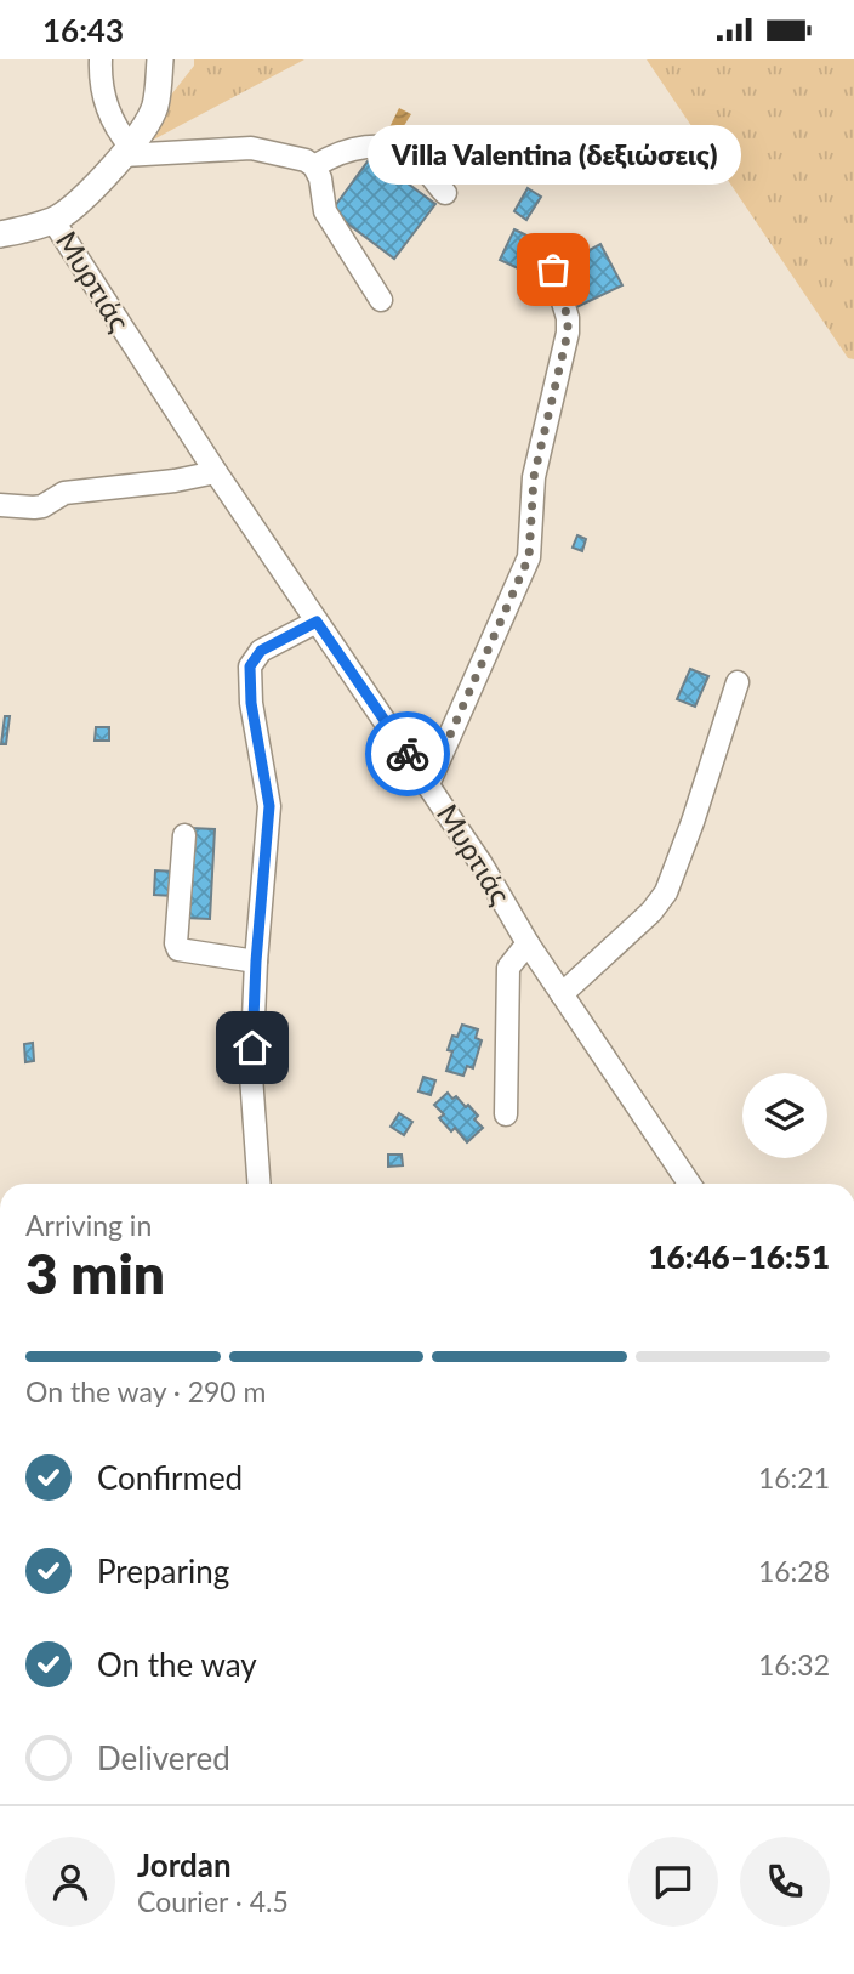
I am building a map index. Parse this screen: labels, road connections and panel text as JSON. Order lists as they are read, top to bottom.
{
  "streets": {
    "street": ["Μυρτιάς"]
  },
  "places": ["Villa Valentina (δεξιώσεις)"],
  "page": {
    "status": "16:43",
    "bubble": "Villa Valentina (δεξιώσεις)",
    "heading": ["3 min", "Arriving in", "16:46–16:51"],
    "panel": ["Jordan", "Courier · 4.5"],
    "bar": "On the way · 290 m",
    "list": [
      ["Confirmed", "16:21"],
      ["Preparing", "16:28"],
      ["On the way", "16:32"],
      "Delivered"
    ]
  }
}
